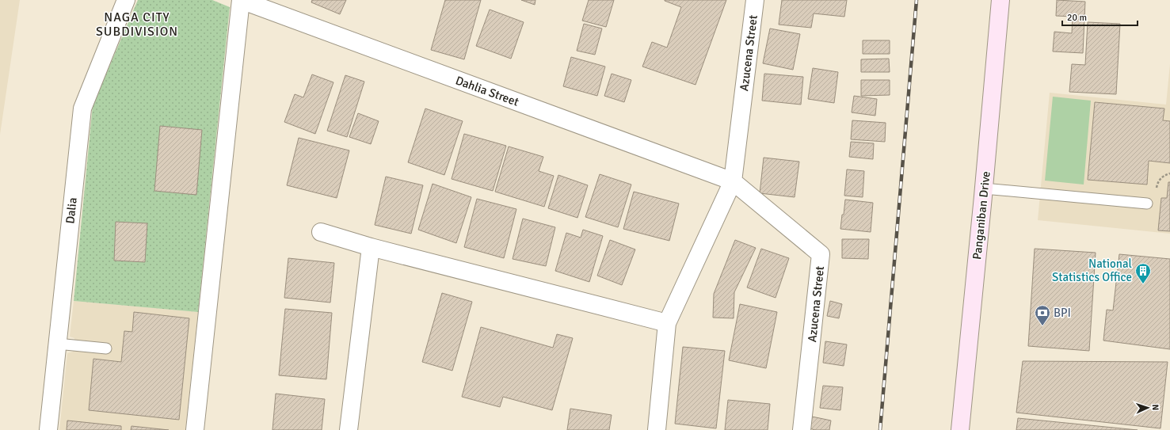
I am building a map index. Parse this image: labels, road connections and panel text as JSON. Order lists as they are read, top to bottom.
{
  "streets": {
    "main road": ["Panganiban Drive"],
    "street": ["Azucena Street", "Dahlia Street", "Dalia"]
  },
  "crossings": [
    ["Azucena Street", "Dahlia Street"]
  ],
  "districts": ["NAGA CITY SUBDIVISION"],
  "places": {
    "building": ["National Statistics Office"],
    "bank": ["BPI"]
  },
  "scale_bar": "20 m",
  "north": "right"
}
